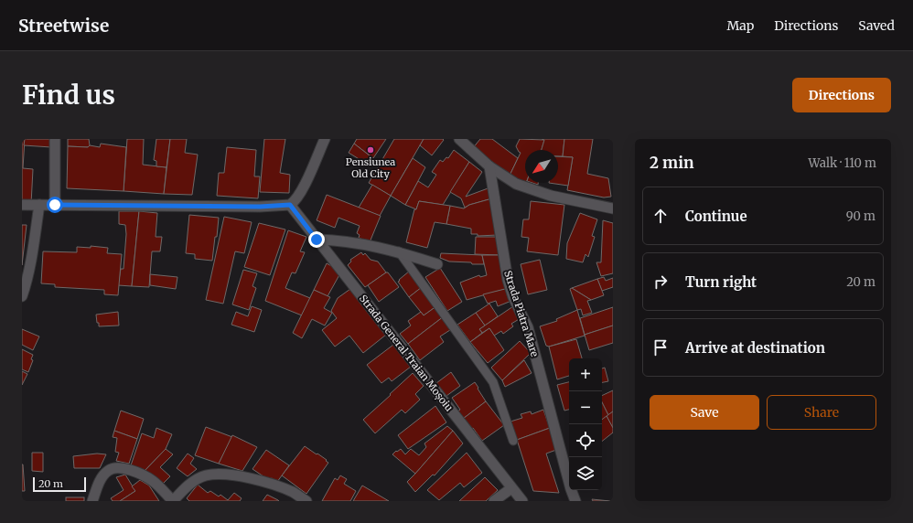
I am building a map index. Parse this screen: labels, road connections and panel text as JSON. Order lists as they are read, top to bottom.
{
  "streets": {
    "street": ["Strada Piatra Mare", "Strada General Traian Moșoiu"]
  },
  "places": ["Pensiunea Old City"],
  "scale_bar": "20 m",
  "north": "bottom left",
  "page": {
    "header": "Streetwise",
    "nav": ["Map", "Directions", "Saved"],
    "buttons": [
      "Directions",
      ["Save", "Share"]
    ],
    "title": "Find us",
    "heading": ["2 min", "Walk · 110 m"],
    "list": [
      ["Continue", "90 m"],
      ["Turn right", "20 m"],
      "Arrive at destination"
    ],
    "map_buttons": ["+", "−"],
    "scale": "20 m"
  }
}
